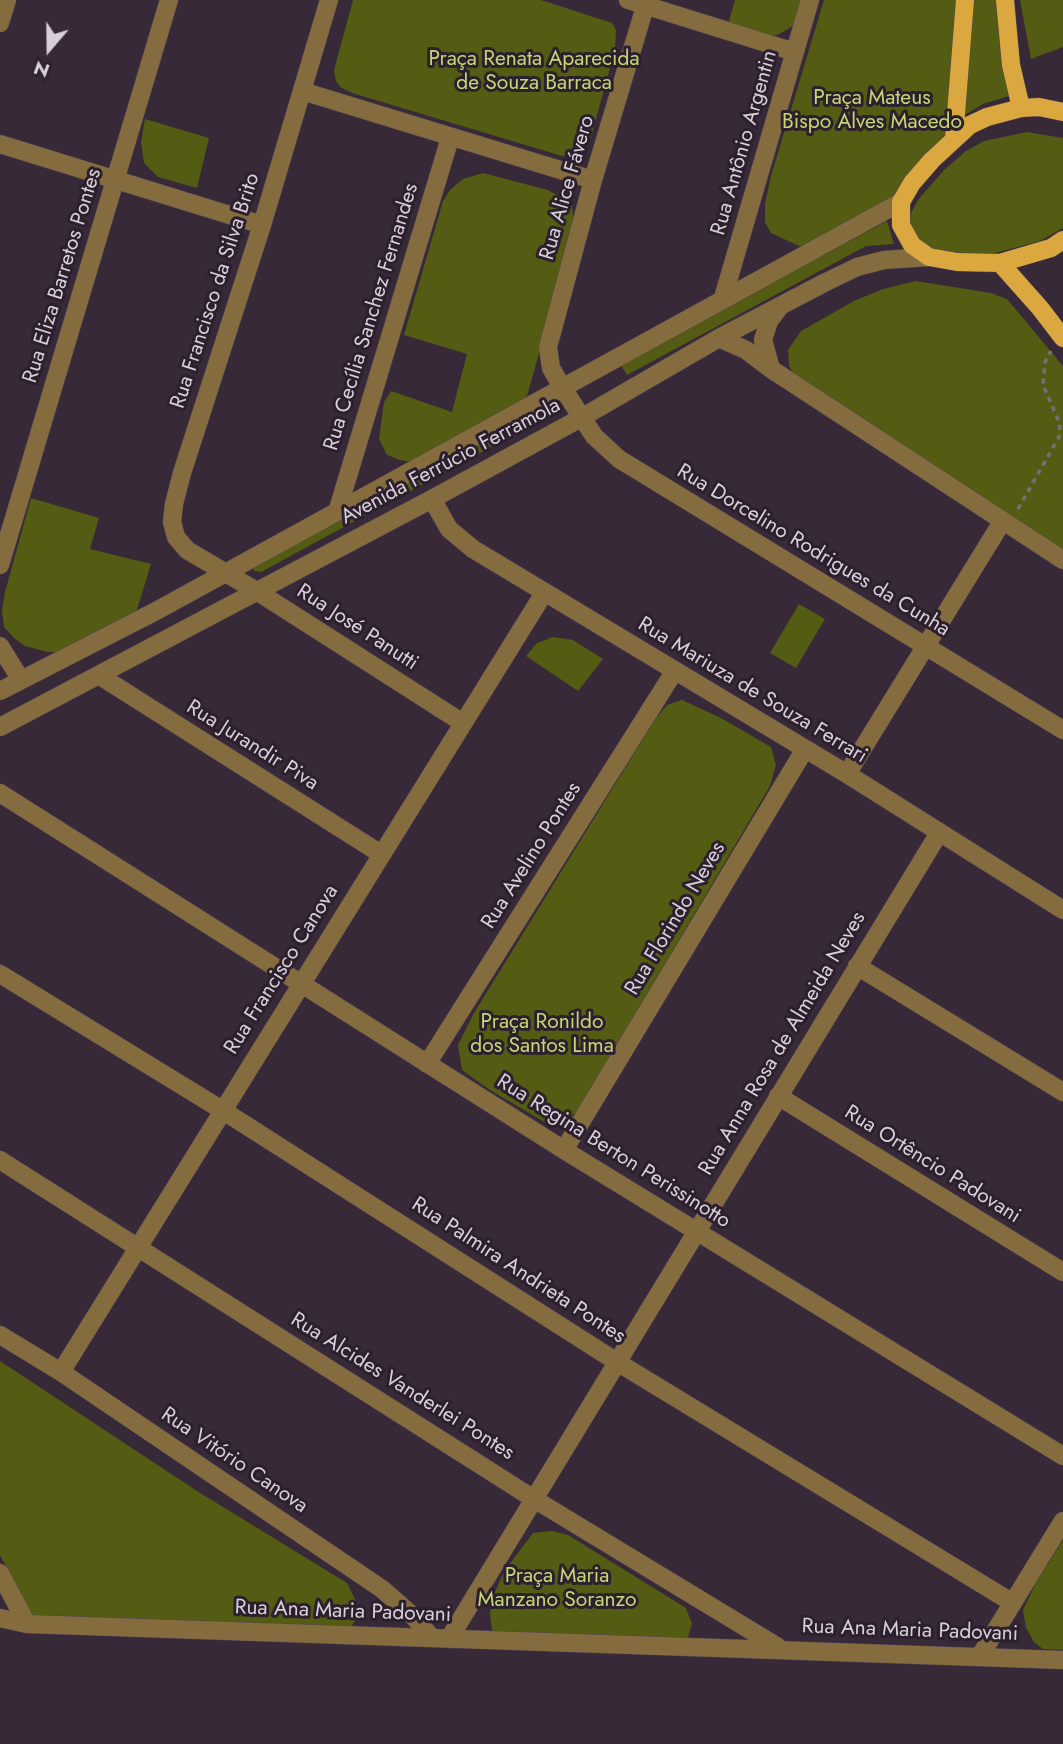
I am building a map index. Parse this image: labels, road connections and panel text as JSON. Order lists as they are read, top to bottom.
{
  "streets": {
    "street": [
      "Rua Antônio Argentin",
      "Rua Alice Fávero",
      "Rua Eliza Barretos Pontes",
      "Rua Francisco da Silva Brito",
      "Rua Cecília Sanchez Fernandes",
      "Avenida Ferrúcio Ferramola",
      "Rua Dorcelino Rodrigues da Cunha",
      "Rua José Panutti",
      "Rua Mariuza de Souza Ferrari",
      "Rua Jurandir Piva",
      "Rua Avelino Pontes",
      "Rua Florindo Neves",
      "Rua Francisco Canova",
      "Rua Anna Rosa de Almeida Neves",
      "Rua Regina Berton Perissinotto",
      "Rua Ortêncio Padovani",
      "Rua Palmira Andrieta Pontes",
      "Rua Alcides Vanderlei Pontes",
      "Rua Vitório Canova",
      "Rua Ana Maria Padovani"
    ]
  },
  "crossings": [
    ["Rua Antônio Argentin", "Avenida Ferrúcio Ferramola"],
    ["Rua Alice Fávero", "Avenida Ferrúcio Ferramola"],
    ["Rua Alice Fávero", "Rua Dorcelino Rodrigues da Cunha"],
    ["Rua Francisco da Silva Brito", "Avenida Ferrúcio Ferramola"],
    ["Rua Francisco da Silva Brito", "Rua José Panutti"],
    ["Rua Cecília Sanchez Fernandes", "Avenida Ferrúcio Ferramola"],
    ["Avenida Ferrúcio Ferramola", "Rua Dorcelino Rodrigues da Cunha"],
    ["Avenida Ferrúcio Ferramola", "Rua José Panutti"],
    ["Avenida Ferrúcio Ferramola", "Rua Mariuza de Souza Ferrari"],
    ["Avenida Ferrúcio Ferramola", "Rua Jurandir Piva"],
    ["Rua José Panutti", "Rua Francisco Canova"],
    ["Rua Mariuza de Souza Ferrari", "Rua Avelino Pontes"],
    ["Rua Mariuza de Souza Ferrari", "Rua Florindo Neves"],
    ["Rua Mariuza de Souza Ferrari", "Rua Francisco Canova"],
    ["Rua Mariuza de Souza Ferrari", "Rua Anna Rosa de Almeida Neves"],
    ["Rua Jurandir Piva", "Rua Francisco Canova"],
    ["Rua Avelino Pontes", "Rua Regina Berton Perissinotto"],
    ["Rua Florindo Neves", "Rua Regina Berton Perissinotto"],
    ["Rua Francisco Canova", "Rua Regina Berton Perissinotto"],
    ["Rua Francisco Canova", "Rua Palmira Andrieta Pontes"],
    ["Rua Francisco Canova", "Rua Alcides Vanderlei Pontes"],
    ["Rua Francisco Canova", "Rua Vitório Canova"],
    ["Rua Anna Rosa de Almeida Neves", "Rua Regina Berton Perissinotto"],
    ["Rua Anna Rosa de Almeida Neves", "Rua Ortêncio Padovani"],
    ["Rua Anna Rosa de Almeida Neves", "Rua Palmira Andrieta Pontes"],
    ["Rua Anna Rosa de Almeida Neves", "Rua Alcides Vanderlei Pontes"],
    ["Rua Anna Rosa de Almeida Neves", "Rua Vitório Canova"],
    ["Rua Anna Rosa de Almeida Neves", "Rua Ana Maria Padovani"],
    ["Rua Alcides Vanderlei Pontes", "Rua Ana Maria Padovani"],
    ["Rua Vitório Canova", "Rua Ana Maria Padovani"]
  ],
  "parks": [
    "Praça Renata Aparecida de Souza Barraca",
    "Praça Mateus Bispo Alves Macedo",
    "Praça Ronildo dos Santos Lima",
    "Praça Maria Manzano Soranzo"
  ],
  "north": "bottom"
}
